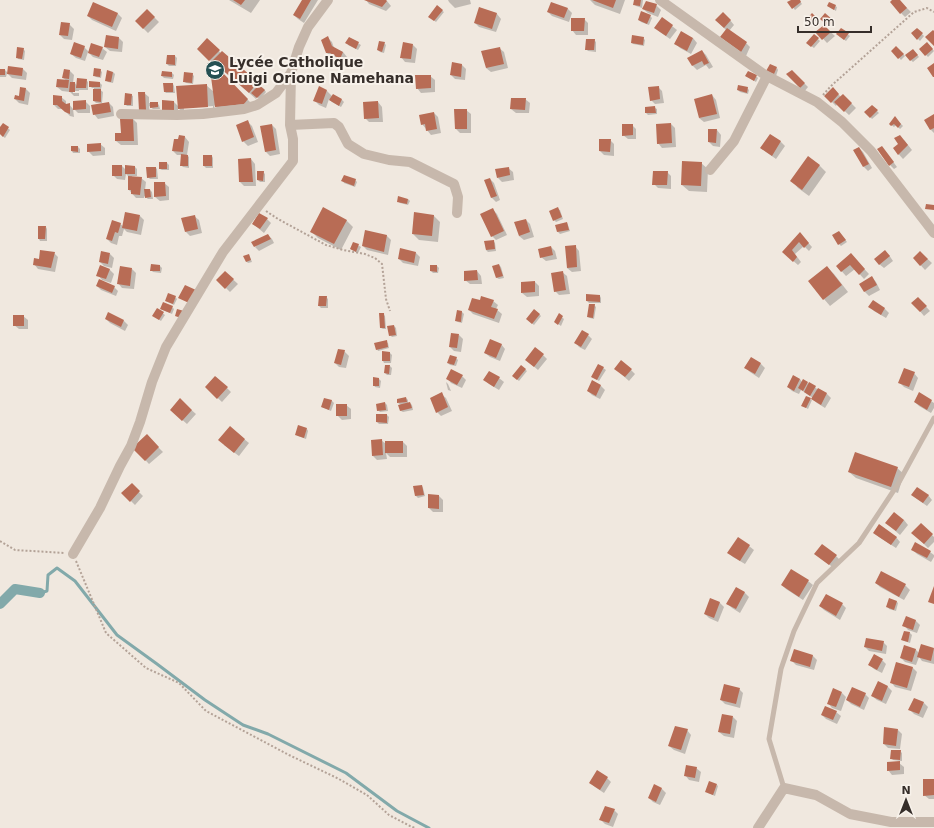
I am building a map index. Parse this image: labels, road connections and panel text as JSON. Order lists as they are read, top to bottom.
{
  "places": {
    "school or university": ["Lycée Catholique Luigi Orione Namehana"]
  },
  "scale_bar": "50 m",
  "north": "top"
}
